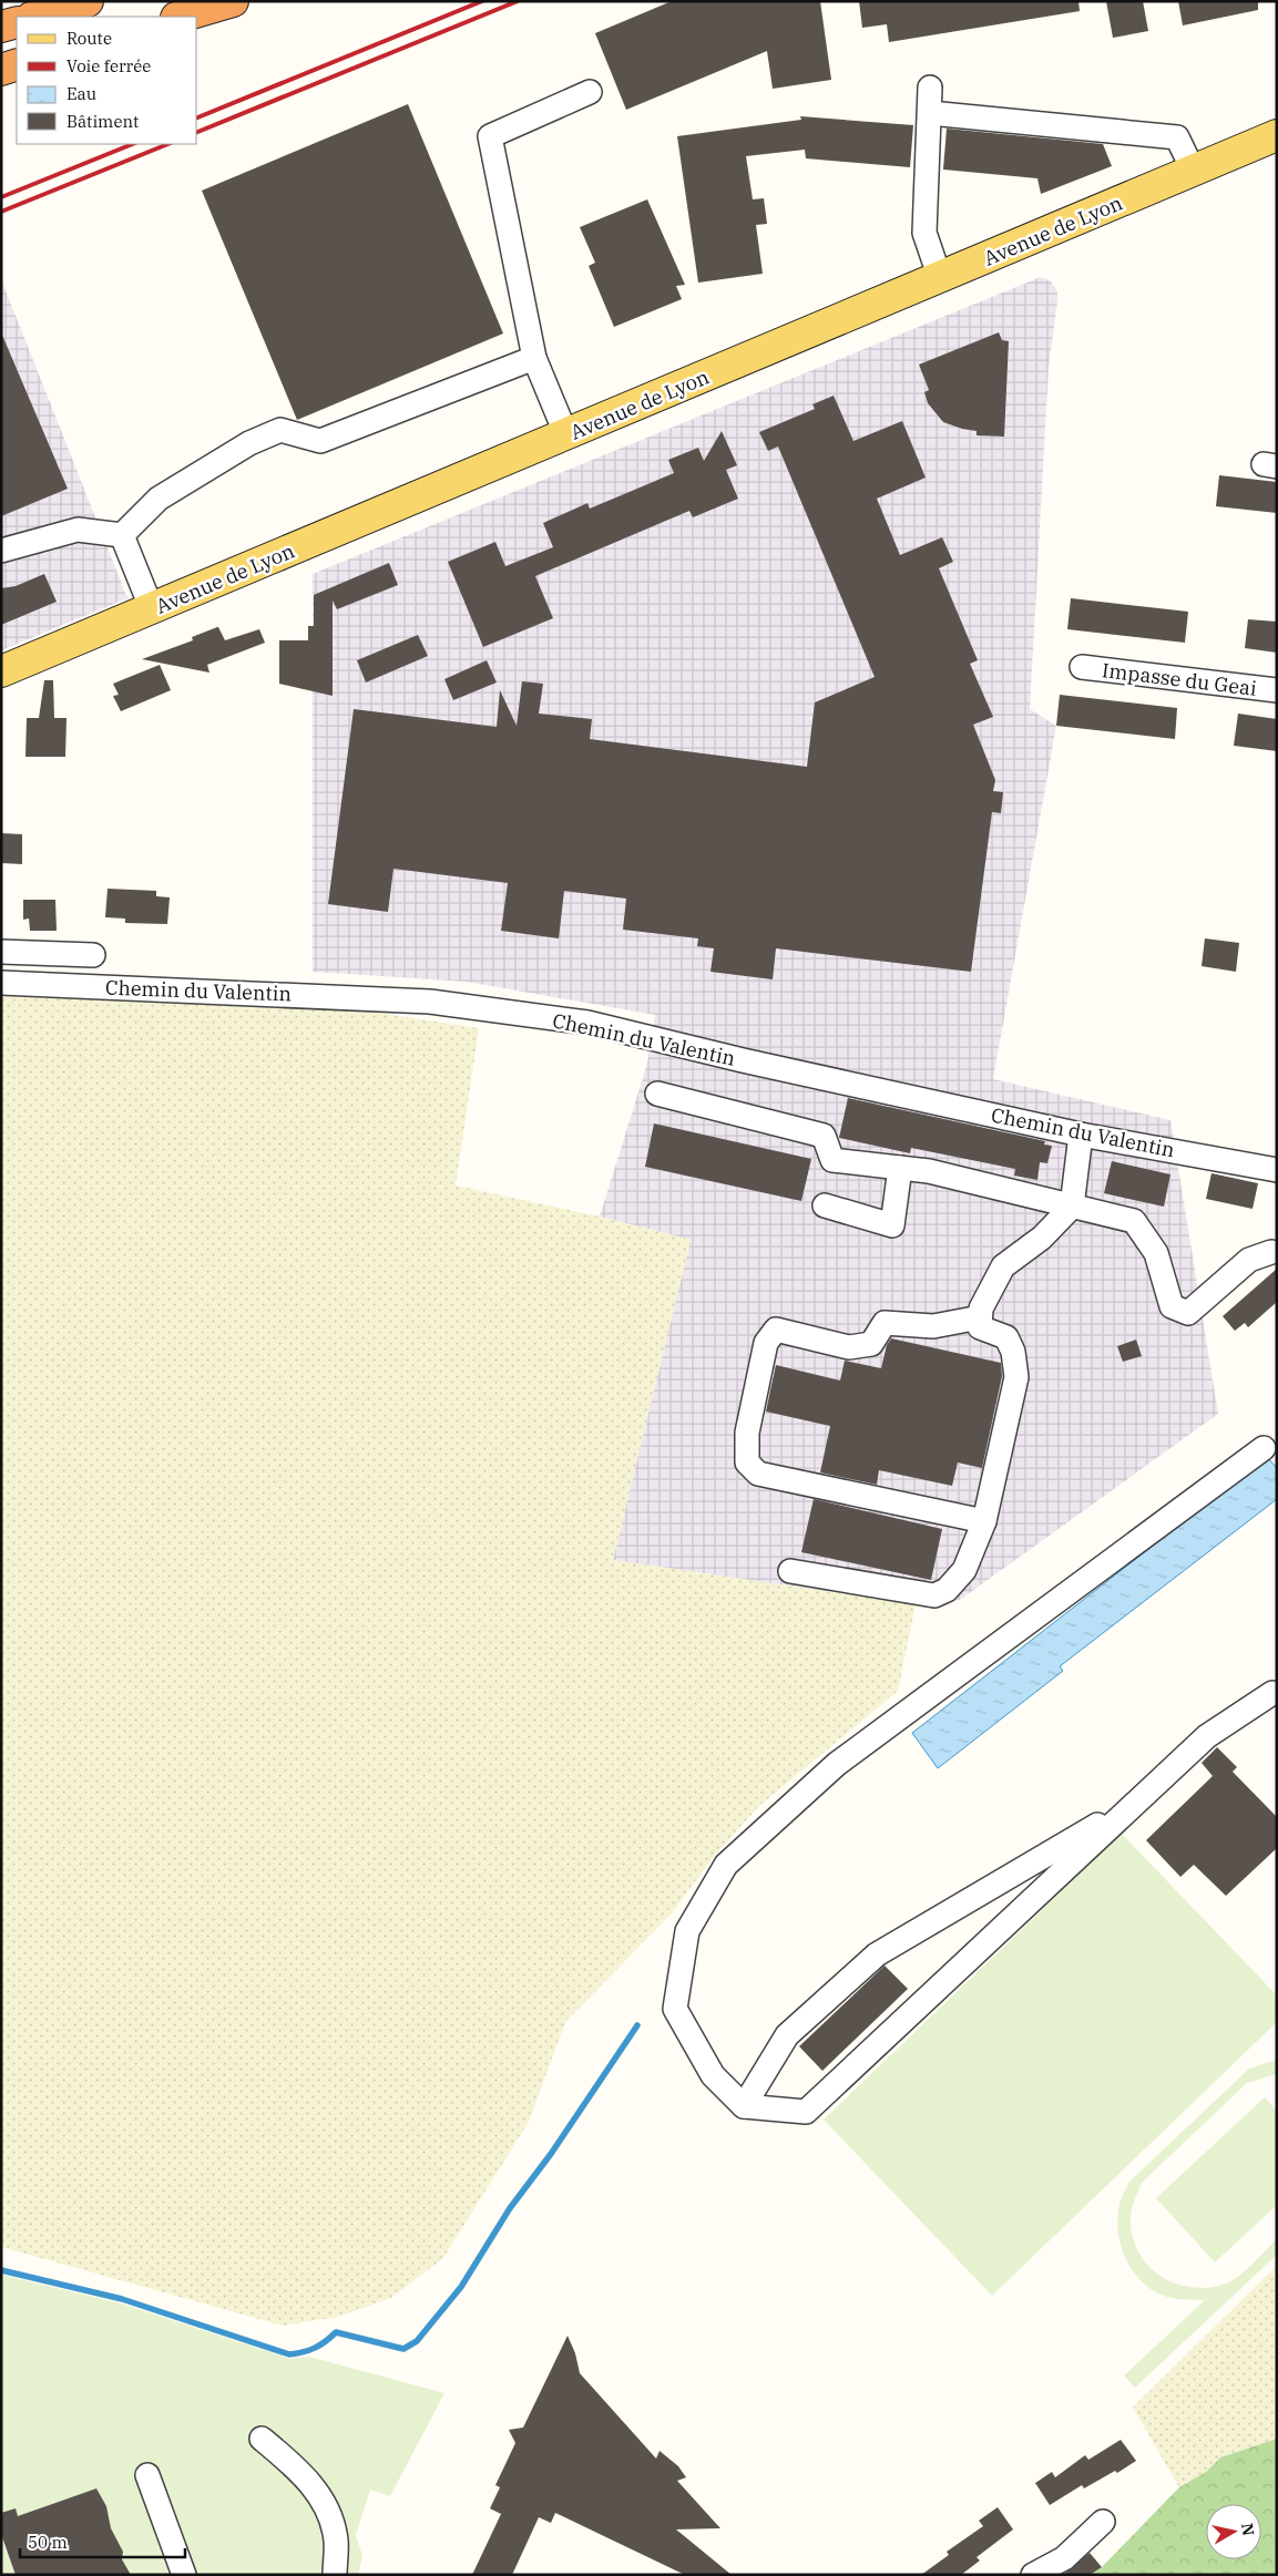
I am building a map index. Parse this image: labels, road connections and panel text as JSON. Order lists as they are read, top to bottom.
{
  "streets": {
    "main road": ["Avenue de Lyon"],
    "street": ["Impasse du Geai", "Chemin du Valentin"]
  },
  "legend": [
    "Route",
    "Voie ferrée",
    "Eau",
    "Bâtiment"
  ],
  "scale_bar": "50 m",
  "north": "right"
}
